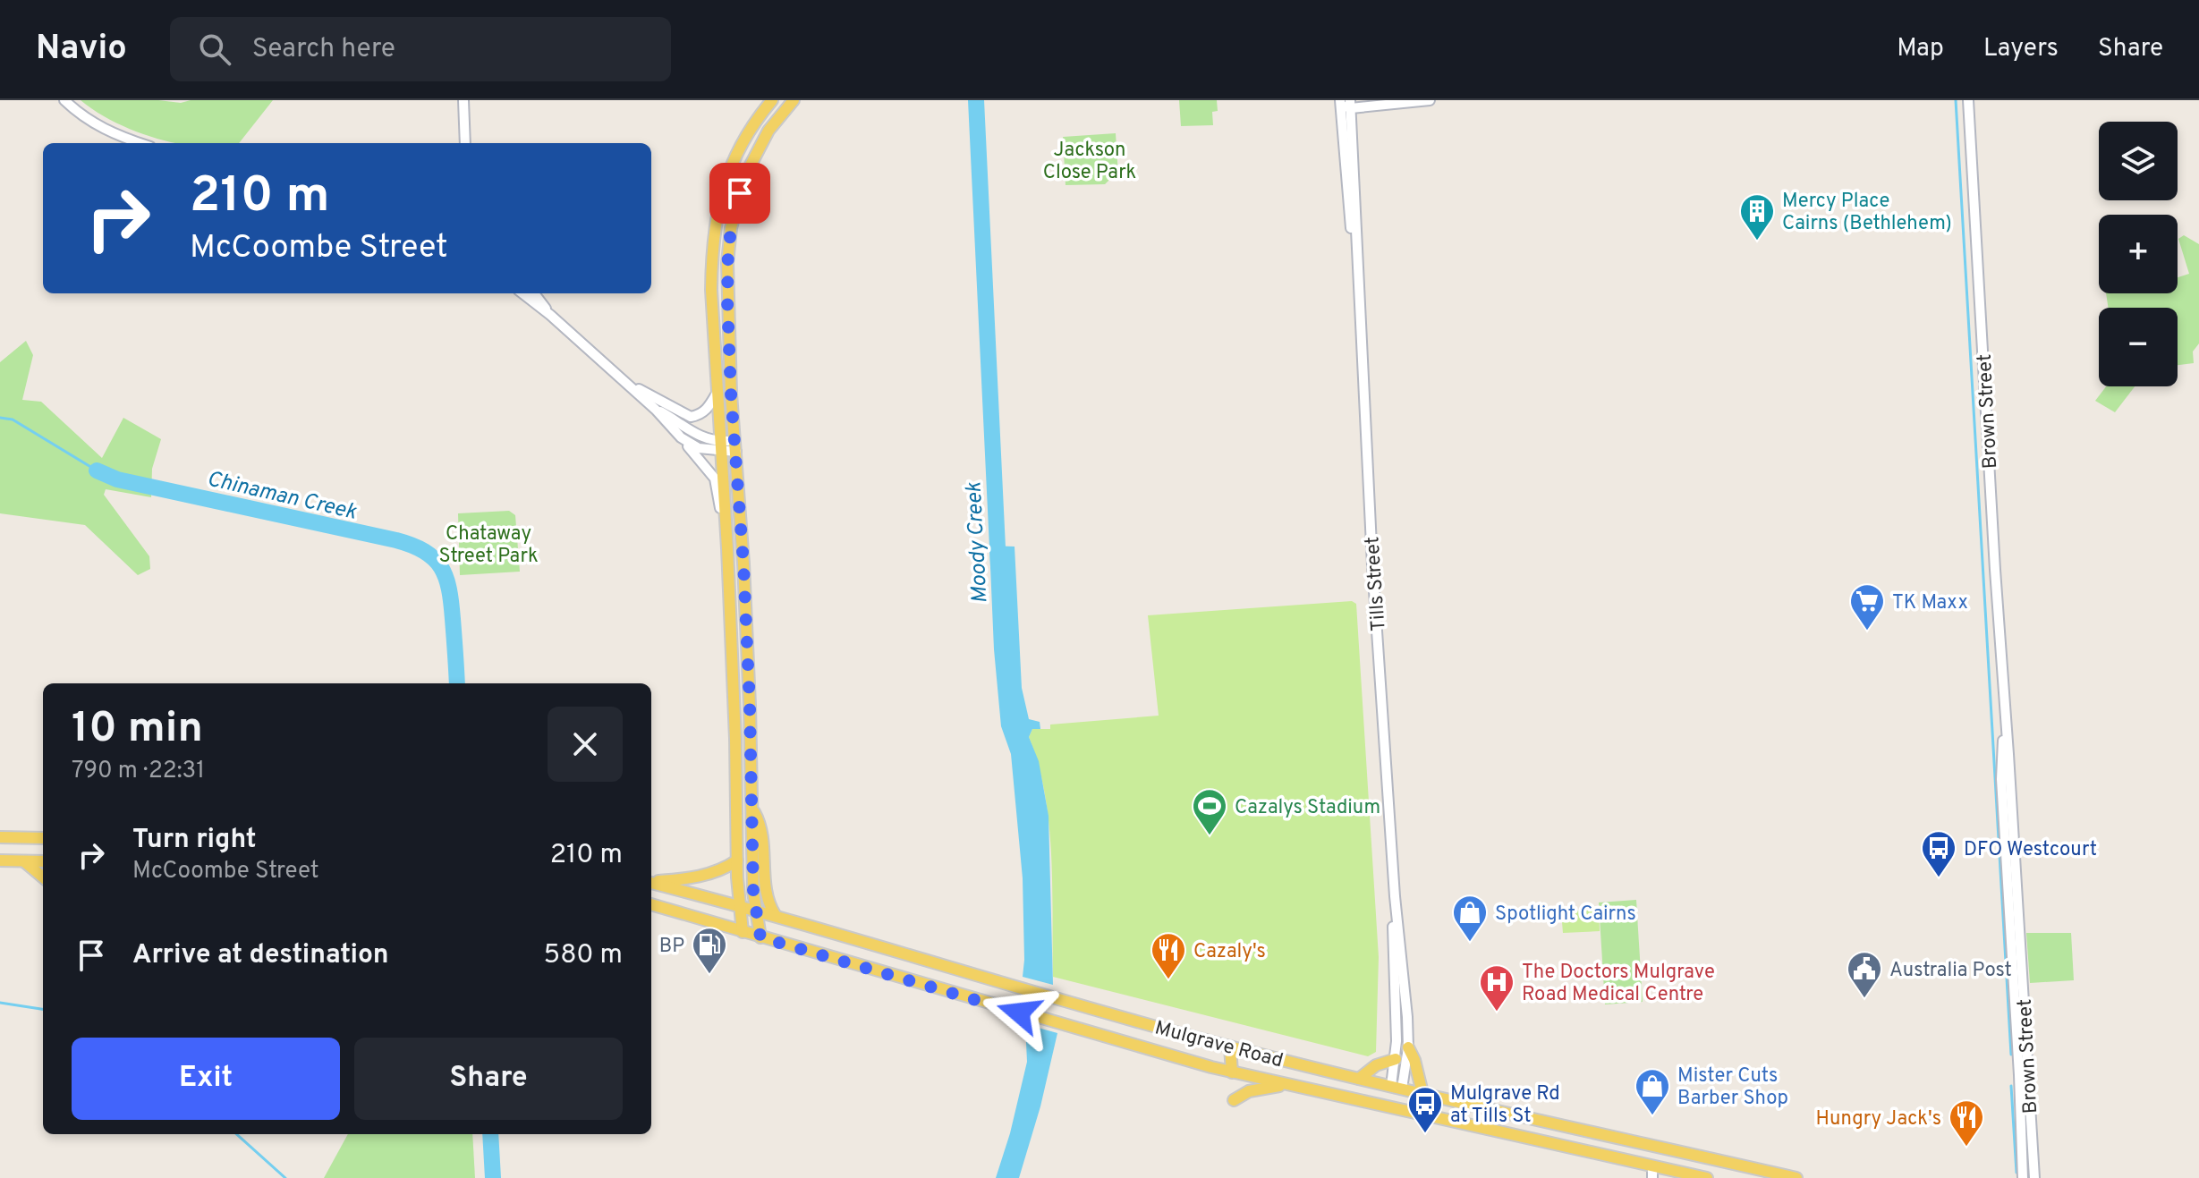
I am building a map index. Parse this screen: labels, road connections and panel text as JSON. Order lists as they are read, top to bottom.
{
  "streets": {
    "main road": ["Mulgrave Road"],
    "street": ["Brown Street", "Tills Street"]
  },
  "crossings": [
    ["Tills Street", "Mulgrave Road"]
  ],
  "water": ["Chinaman Creek", "Moody Creek"],
  "parks": ["Jackson Close Park", "Chataway Street Park"],
  "places": {
    "building": ["Mercy Place Cairns (Bethlehem)"],
    "supermarket": ["TK Maxx"],
    "sports": ["Cazalys Stadium"],
    "bus stop": ["DFO Westcourt", "Mulgrave Rd at Tills St"],
    "shop": ["Spotlight Cairns", "Mister Cuts Barber Shop"],
    "fuel station": ["BP"],
    "restaurant": ["Cazaly's", "Hungry Jack's"],
    "public building": ["Australia Post"],
    "hospital": ["The Doctors Mulgrave Road Medical Centre"]
  },
  "page": {
    "header": "Navio",
    "search": "Search here",
    "nav": ["Map", "Layers", "Share"],
    "map_buttons": ["+", "−"],
    "turn": ["210 m", "McCoombe Street"],
    "heading": ["10 min", "790 m · 22:31"],
    "list": [
      {
        "name": "Turn right",
        "note": "McCoombe Street",
        "value": "210 m"
      },
      {
        "name": "Arrive at destination",
        "value": "580 m"
      }
    ],
    "buttons": ["Exit", "Share"]
  }
}
